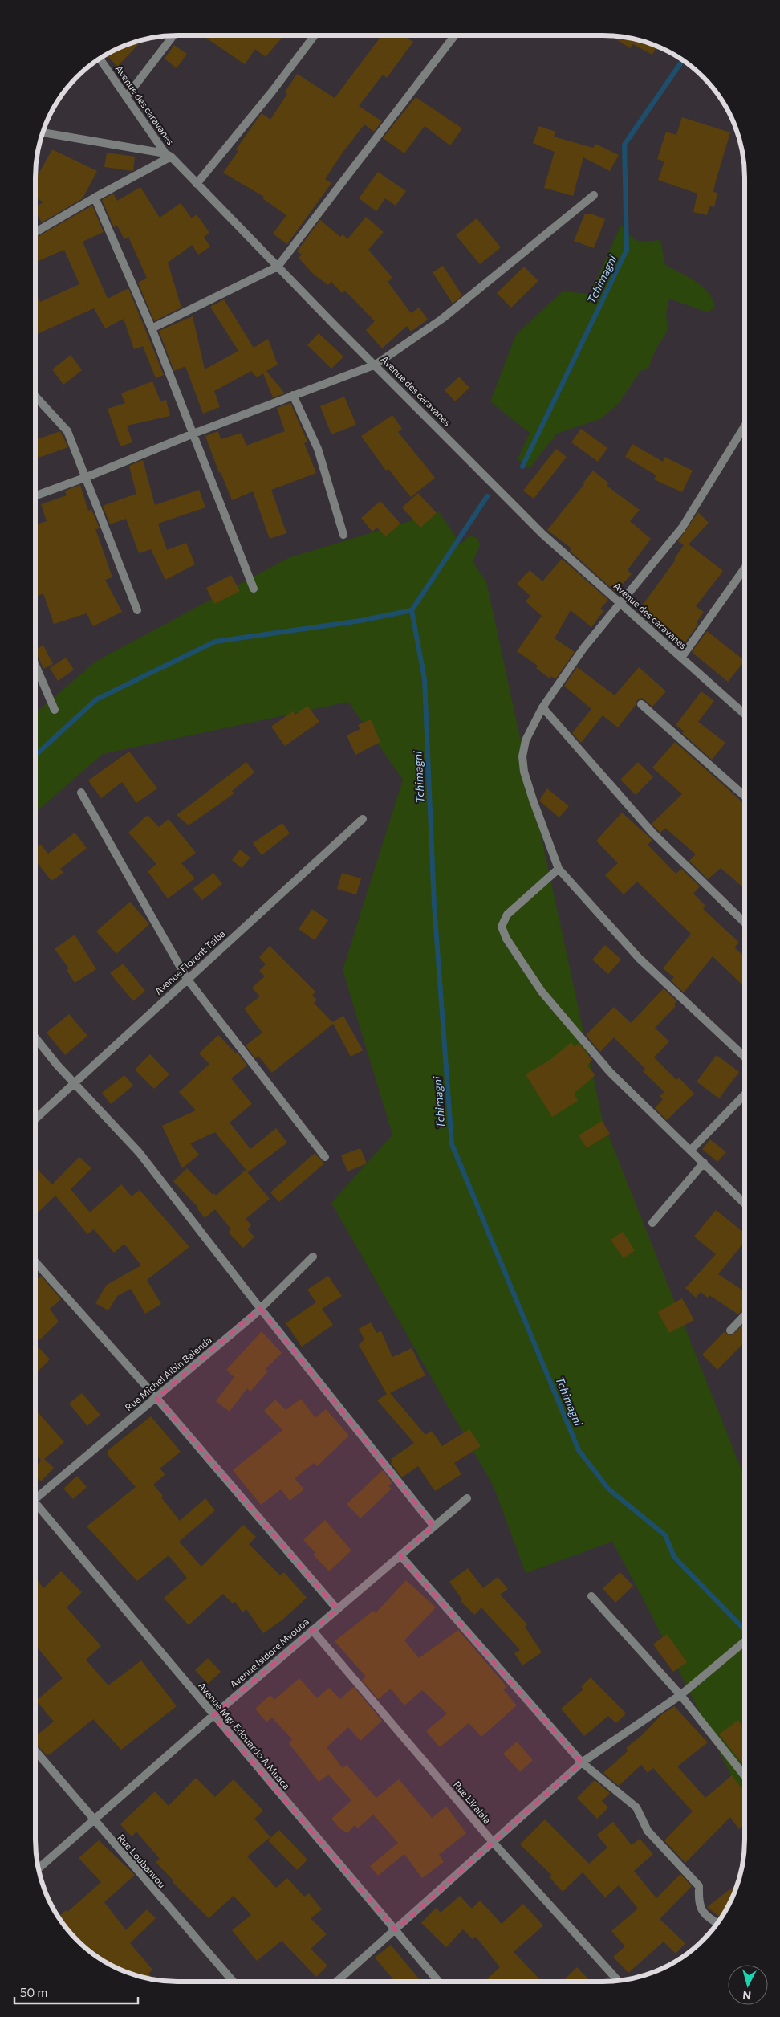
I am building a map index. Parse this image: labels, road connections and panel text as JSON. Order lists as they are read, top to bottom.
{
  "streets": {
    "street": [
      "Avenue des caravanes",
      "Avenue Florent Tsiba",
      "Rue Michel Albin Balenda",
      "Avenue Isidore Mvouba",
      "Avenue Mgr Edouardo A Muaca",
      "Rue Likalala",
      "Rue Loubanvou"
    ]
  },
  "crossings": [
    ["Avenue Isidore Mvouba", "Avenue Mgr Edouardo A Muaca"],
    ["Avenue Isidore Mvouba", "Rue Likalala"],
    ["Avenue Isidore Mvouba", "Rue Loubanvou"]
  ],
  "water": ["Tchimagni"],
  "scale_bar": "50 m",
  "north": "bottom"
}
